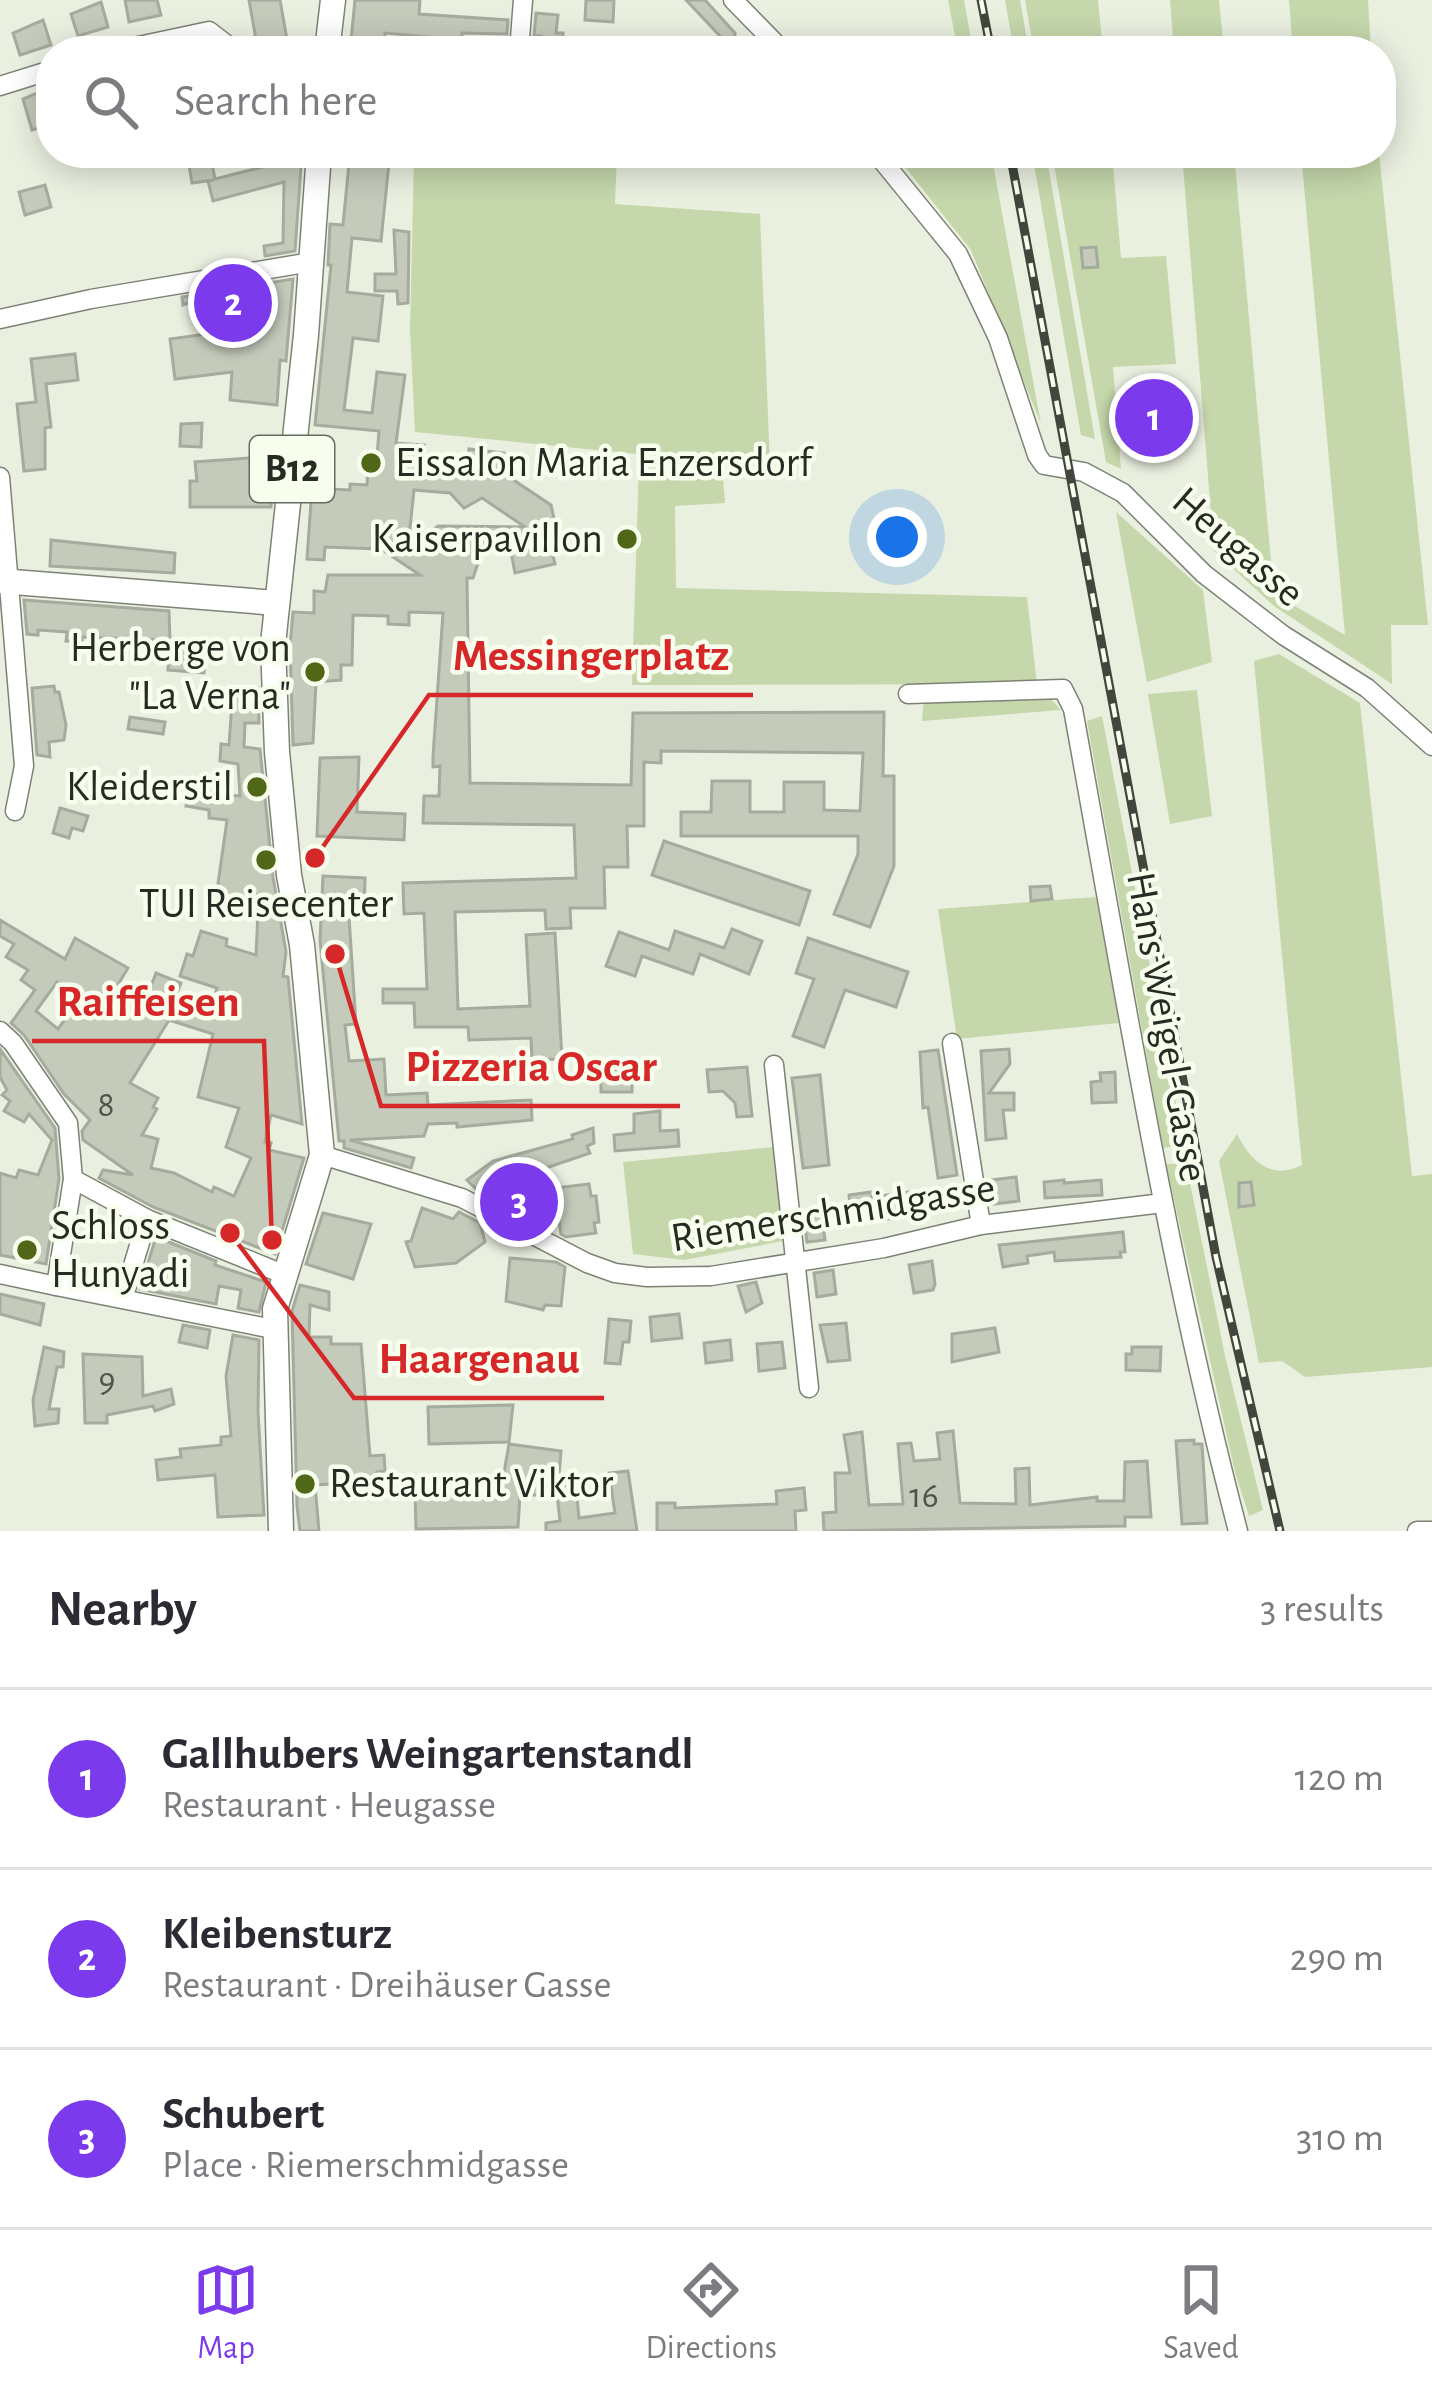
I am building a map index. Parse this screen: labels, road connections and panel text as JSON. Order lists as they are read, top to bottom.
{
  "streets": {
    "main road": ["B12"],
    "street": ["Heugasse", "Hans Weigel-Gasse", "Riemerschmidgasse"]
  },
  "crossings": [
    ["B12", "Riemerschmidgasse"],
    ["Hans Weigel-Gasse", "Riemerschmidgasse"]
  ],
  "places": [
    "Eissalon Maria Enzersdorf",
    "Kaiserpavillon",
    "Herberge von \"La Verna\"",
    "Kleiderstil",
    "Messingerplatz",
    "TUI Reisecenter",
    "Pizzeria Oscar",
    "Haargenau",
    "Raiffeisen",
    "Schloss Hunyadi",
    "Restaurant Viktor"
  ],
  "house_numbers": ["8", "9", "16"],
  "page": {
    "search": "Search here",
    "pins": ["2", "1", "3"],
    "heading": ["Nearby", "3 results"],
    "list": [
      {
        "mark": "1",
        "name": "Gallhubers Weingartenstandl",
        "note": "Restaurant · Heugasse",
        "value": "120 m"
      },
      {
        "mark": "2",
        "name": "Kleibensturz",
        "note": "Restaurant · Dreihäuser Gasse",
        "value": "290 m"
      },
      {
        "mark": "3",
        "name": "Schubert",
        "note": "Place · Riemerschmidgasse",
        "value": "310 m"
      }
    ],
    "nav": ["Map", "Directions", "Saved"]
  }
}
